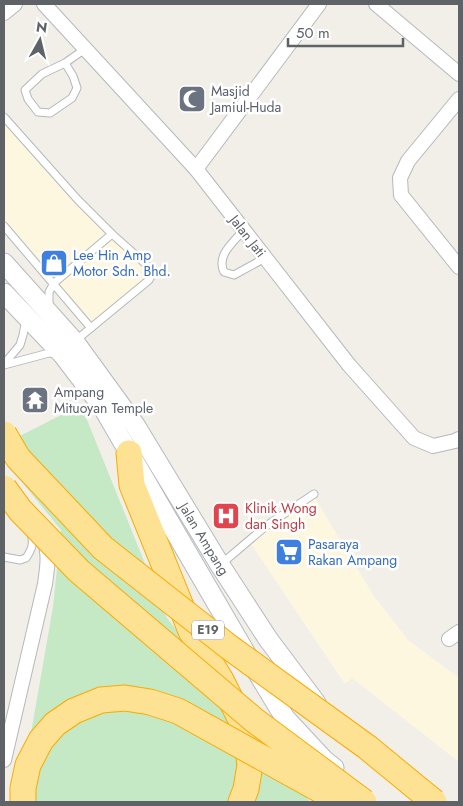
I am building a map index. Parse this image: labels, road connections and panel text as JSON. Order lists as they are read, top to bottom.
{
  "streets": {
    "highway": ["E19"],
    "main road": ["Jalan Ampang"],
    "street": ["Jalan Jati"]
  },
  "places": {
    "mosque": ["Masjid Jamiul-Huda"],
    "shop": ["Lee Hin Amp Motor Sdn. Bhd."],
    "temple": ["Ampang Mituoyan Temple"],
    "hospital": ["Klinik Wong dan Singh"],
    "supermarket": ["Pasaraya Rakan Ampang"]
  },
  "scale_bar": "50 m",
  "north": "top"
}
